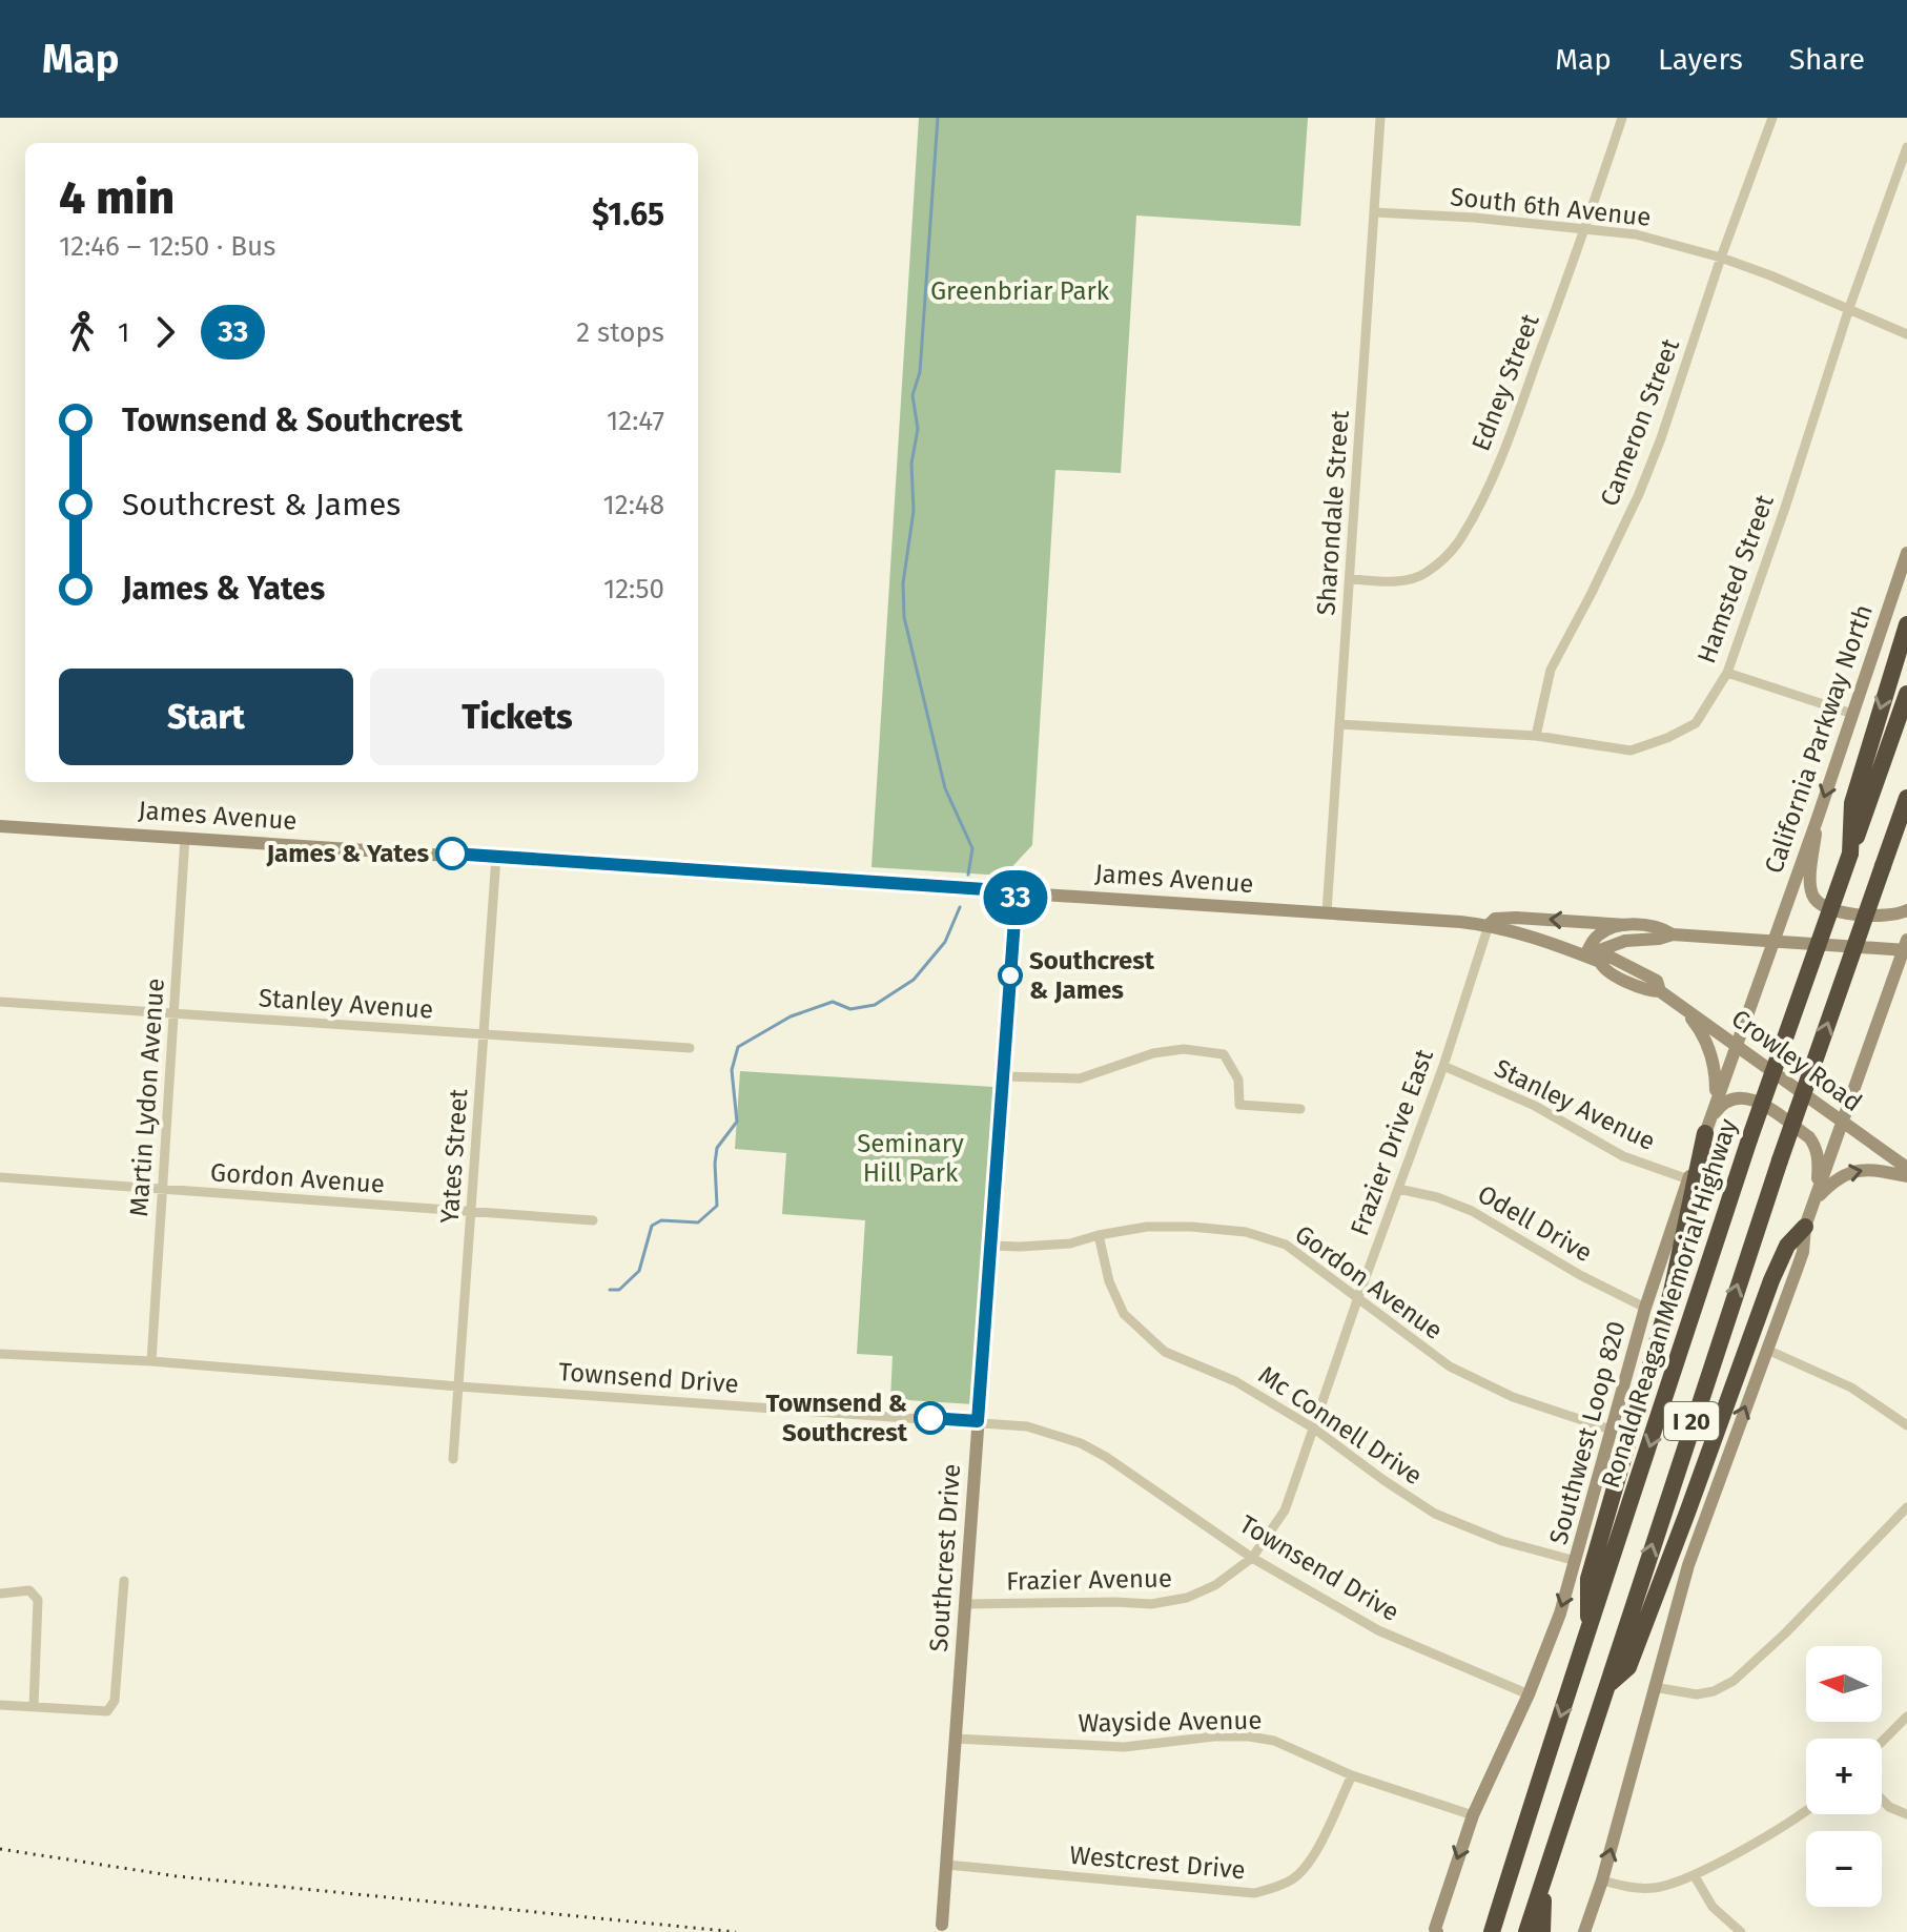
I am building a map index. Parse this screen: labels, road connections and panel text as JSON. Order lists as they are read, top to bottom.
{
  "streets": {
    "highway": ["Ronald Reagan Memorial Highway", "I 20"],
    "main road": [
      "California Parkway North",
      "James Avenue",
      "Crowley Road",
      "Southwest Loop 820",
      "Southcrest Drive"
    ],
    "street": [
      "South 6th Avenue",
      "Edney Street",
      "Cameron Street",
      "Sharondale Street",
      "Hamsted Street",
      "Stanley Avenue",
      "Martin Lydon Avenue",
      "Frazier Drive East",
      "Yates Street",
      "Gordon Avenue",
      "Odell Drive",
      "Townsend Drive",
      "Mc Connell Drive",
      "Frazier Avenue",
      "Wayside Avenue",
      "Westcrest Drive"
    ]
  },
  "crossings": [
    ["South 6th Avenue", "Edney Street"],
    ["South 6th Avenue", "Cameron Street"],
    ["South 6th Avenue", "Sharondale Street"],
    ["South 6th Avenue", "Hamsted Street"],
    ["Edney Street", "Sharondale Street"],
    ["Cameron Street", "Hamsted Street"],
    ["Sharondale Street", "Hamsted Street"],
    ["Sharondale Street", "James Avenue"],
    ["California Parkway North", "Southwest Loop 820"],
    ["James Avenue", "Crowley Road"],
    ["James Avenue", "Martin Lydon Avenue"],
    ["James Avenue", "Frazier Drive East"],
    ["James Avenue", "Yates Street"],
    ["James Avenue", "Southcrest Drive"],
    ["Stanley Avenue", "Martin Lydon Avenue"],
    ["Stanley Avenue", "Frazier Drive East"],
    ["Stanley Avenue", "Yates Street"],
    ["Stanley Avenue", "Southwest Loop 820"],
    ["Crowley Road", "Southwest Loop 820"],
    ["Martin Lydon Avenue", "Gordon Avenue"],
    ["Martin Lydon Avenue", "Townsend Drive"],
    ["Frazier Drive East", "Gordon Avenue"],
    ["Frazier Drive East", "Odell Drive"],
    ["Frazier Drive East", "Townsend Drive"],
    ["Frazier Drive East", "Mc Connell Drive"],
    ["Frazier Drive East", "Frazier Avenue"],
    ["Yates Street", "Gordon Avenue"],
    ["Yates Street", "Townsend Drive"],
    ["Gordon Avenue", "Mc Connell Drive"],
    ["Gordon Avenue", "Southwest Loop 820"],
    ["Gordon Avenue", "Southcrest Drive"],
    ["Odell Drive", "Southwest Loop 820"],
    ["Townsend Drive", "Southwest Loop 820"],
    ["Townsend Drive", "Southcrest Drive"],
    ["Townsend Drive", "Frazier Avenue"],
    ["Mc Connell Drive", "Southwest Loop 820"],
    ["Southwest Loop 820", "Wayside Avenue"],
    ["Southcrest Drive", "Frazier Avenue"],
    ["Southcrest Drive", "Wayside Avenue"],
    ["Southcrest Drive", "Westcrest Drive"],
    ["Wayside Avenue", "Westcrest Drive"]
  ],
  "parks": ["Greenbriar Park", "Seminary Hill Park"],
  "places": ["James & Yates", "Southcrest & James", "Townsend & Southcrest"],
  "lines": ["bus line 33"],
  "north": "left",
  "page": {
    "header": "Map",
    "nav": ["Map", "Layers", "Share"],
    "on_map": "33",
    "heading": ["4 min", "12:46 – 12:50 · Bus", "$1.65"],
    "legs": ["1", "33", "2 stops"],
    "list": [
      {
        "name": "Townsend & Southcrest",
        "value": "12:47"
      },
      {
        "name": "Southcrest & James",
        "value": "12:48"
      },
      {
        "name": "James & Yates",
        "value": "12:50"
      }
    ],
    "buttons": ["Start", "Tickets"],
    "map_buttons": ["+", "−"]
  }
}
